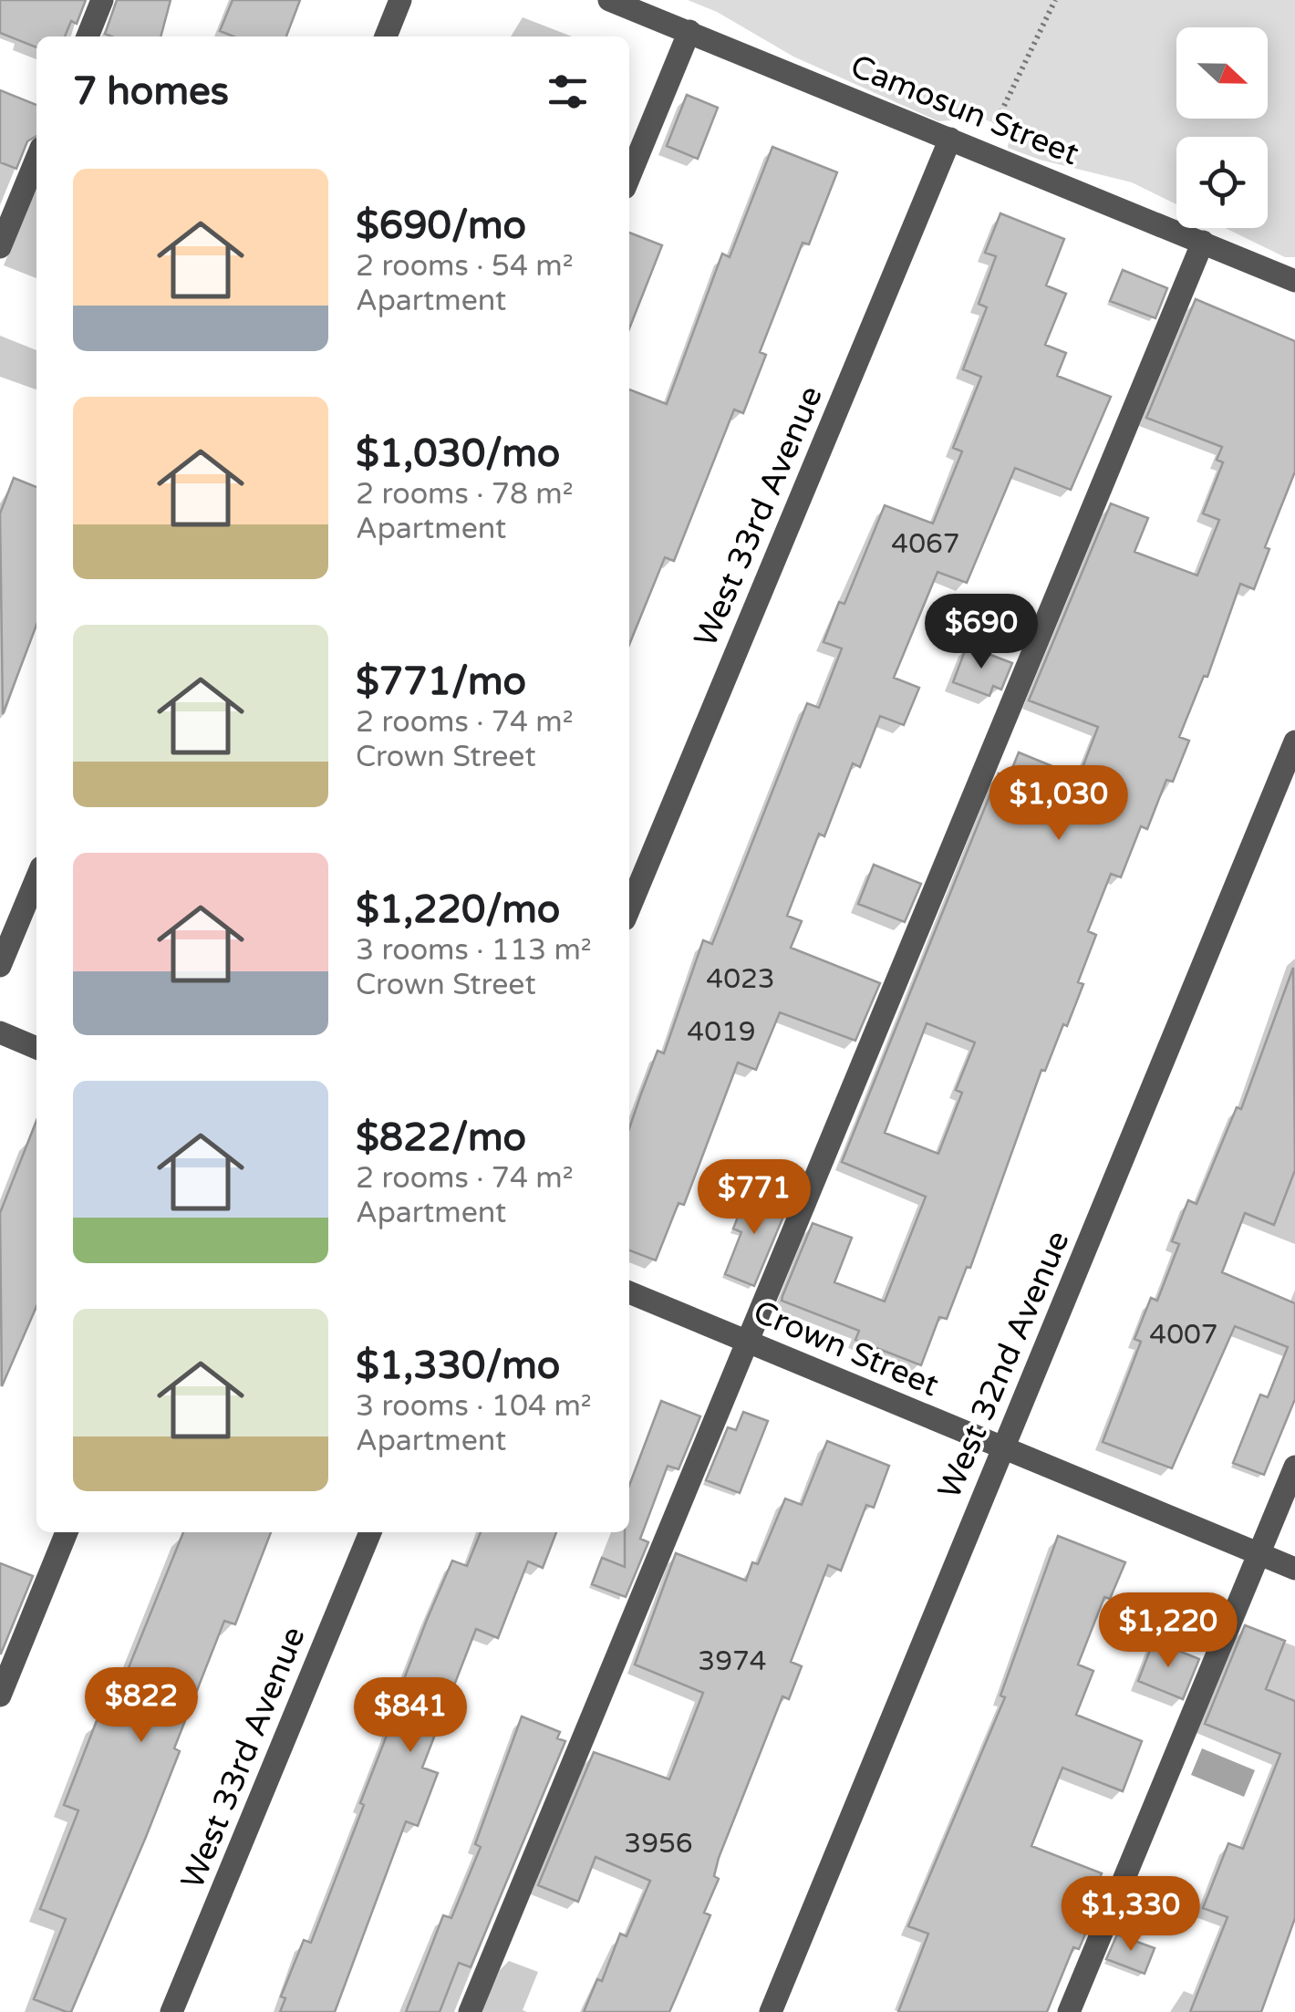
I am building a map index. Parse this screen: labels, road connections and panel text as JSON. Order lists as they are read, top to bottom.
{
  "streets": {
    "street": [
      "Camosun Street",
      "West 33rd Avenue",
      "Crown Street",
      "West 32nd Avenue"
    ]
  },
  "crossings": [
    ["Camosun Street", "West 33rd Avenue"],
    ["Crown Street", "West 32nd Avenue"]
  ],
  "house_numbers": [
    "4067",
    "4023",
    "4019",
    "4007",
    "3974",
    "3956"
  ],
  "north": "right",
  "page": {
    "heading": "7 homes",
    "list": [
      {
        "name": "$690/mo",
        "note": "2 rooms · 54 m² · Apartment"
      },
      {
        "name": "$1,030/mo",
        "note": "2 rooms · 78 m² · Apartment"
      },
      {
        "name": "$771/mo",
        "note": "2 rooms · 74 m² · Crown Street"
      },
      {
        "name": "$1,220/mo",
        "note": "3 rooms · 113 m² · Crown Street"
      },
      {
        "name": "$822/mo",
        "note": "2 rooms · 74 m² · Apartment"
      },
      {
        "name": "$1,330/mo",
        "note": "3 rooms · 104 m² · Apartment"
      }
    ],
    "price": [
      "$690",
      "$1,030",
      "$771",
      "$1,220",
      "$822",
      "$841",
      "$1,330"
    ]
  }
}
